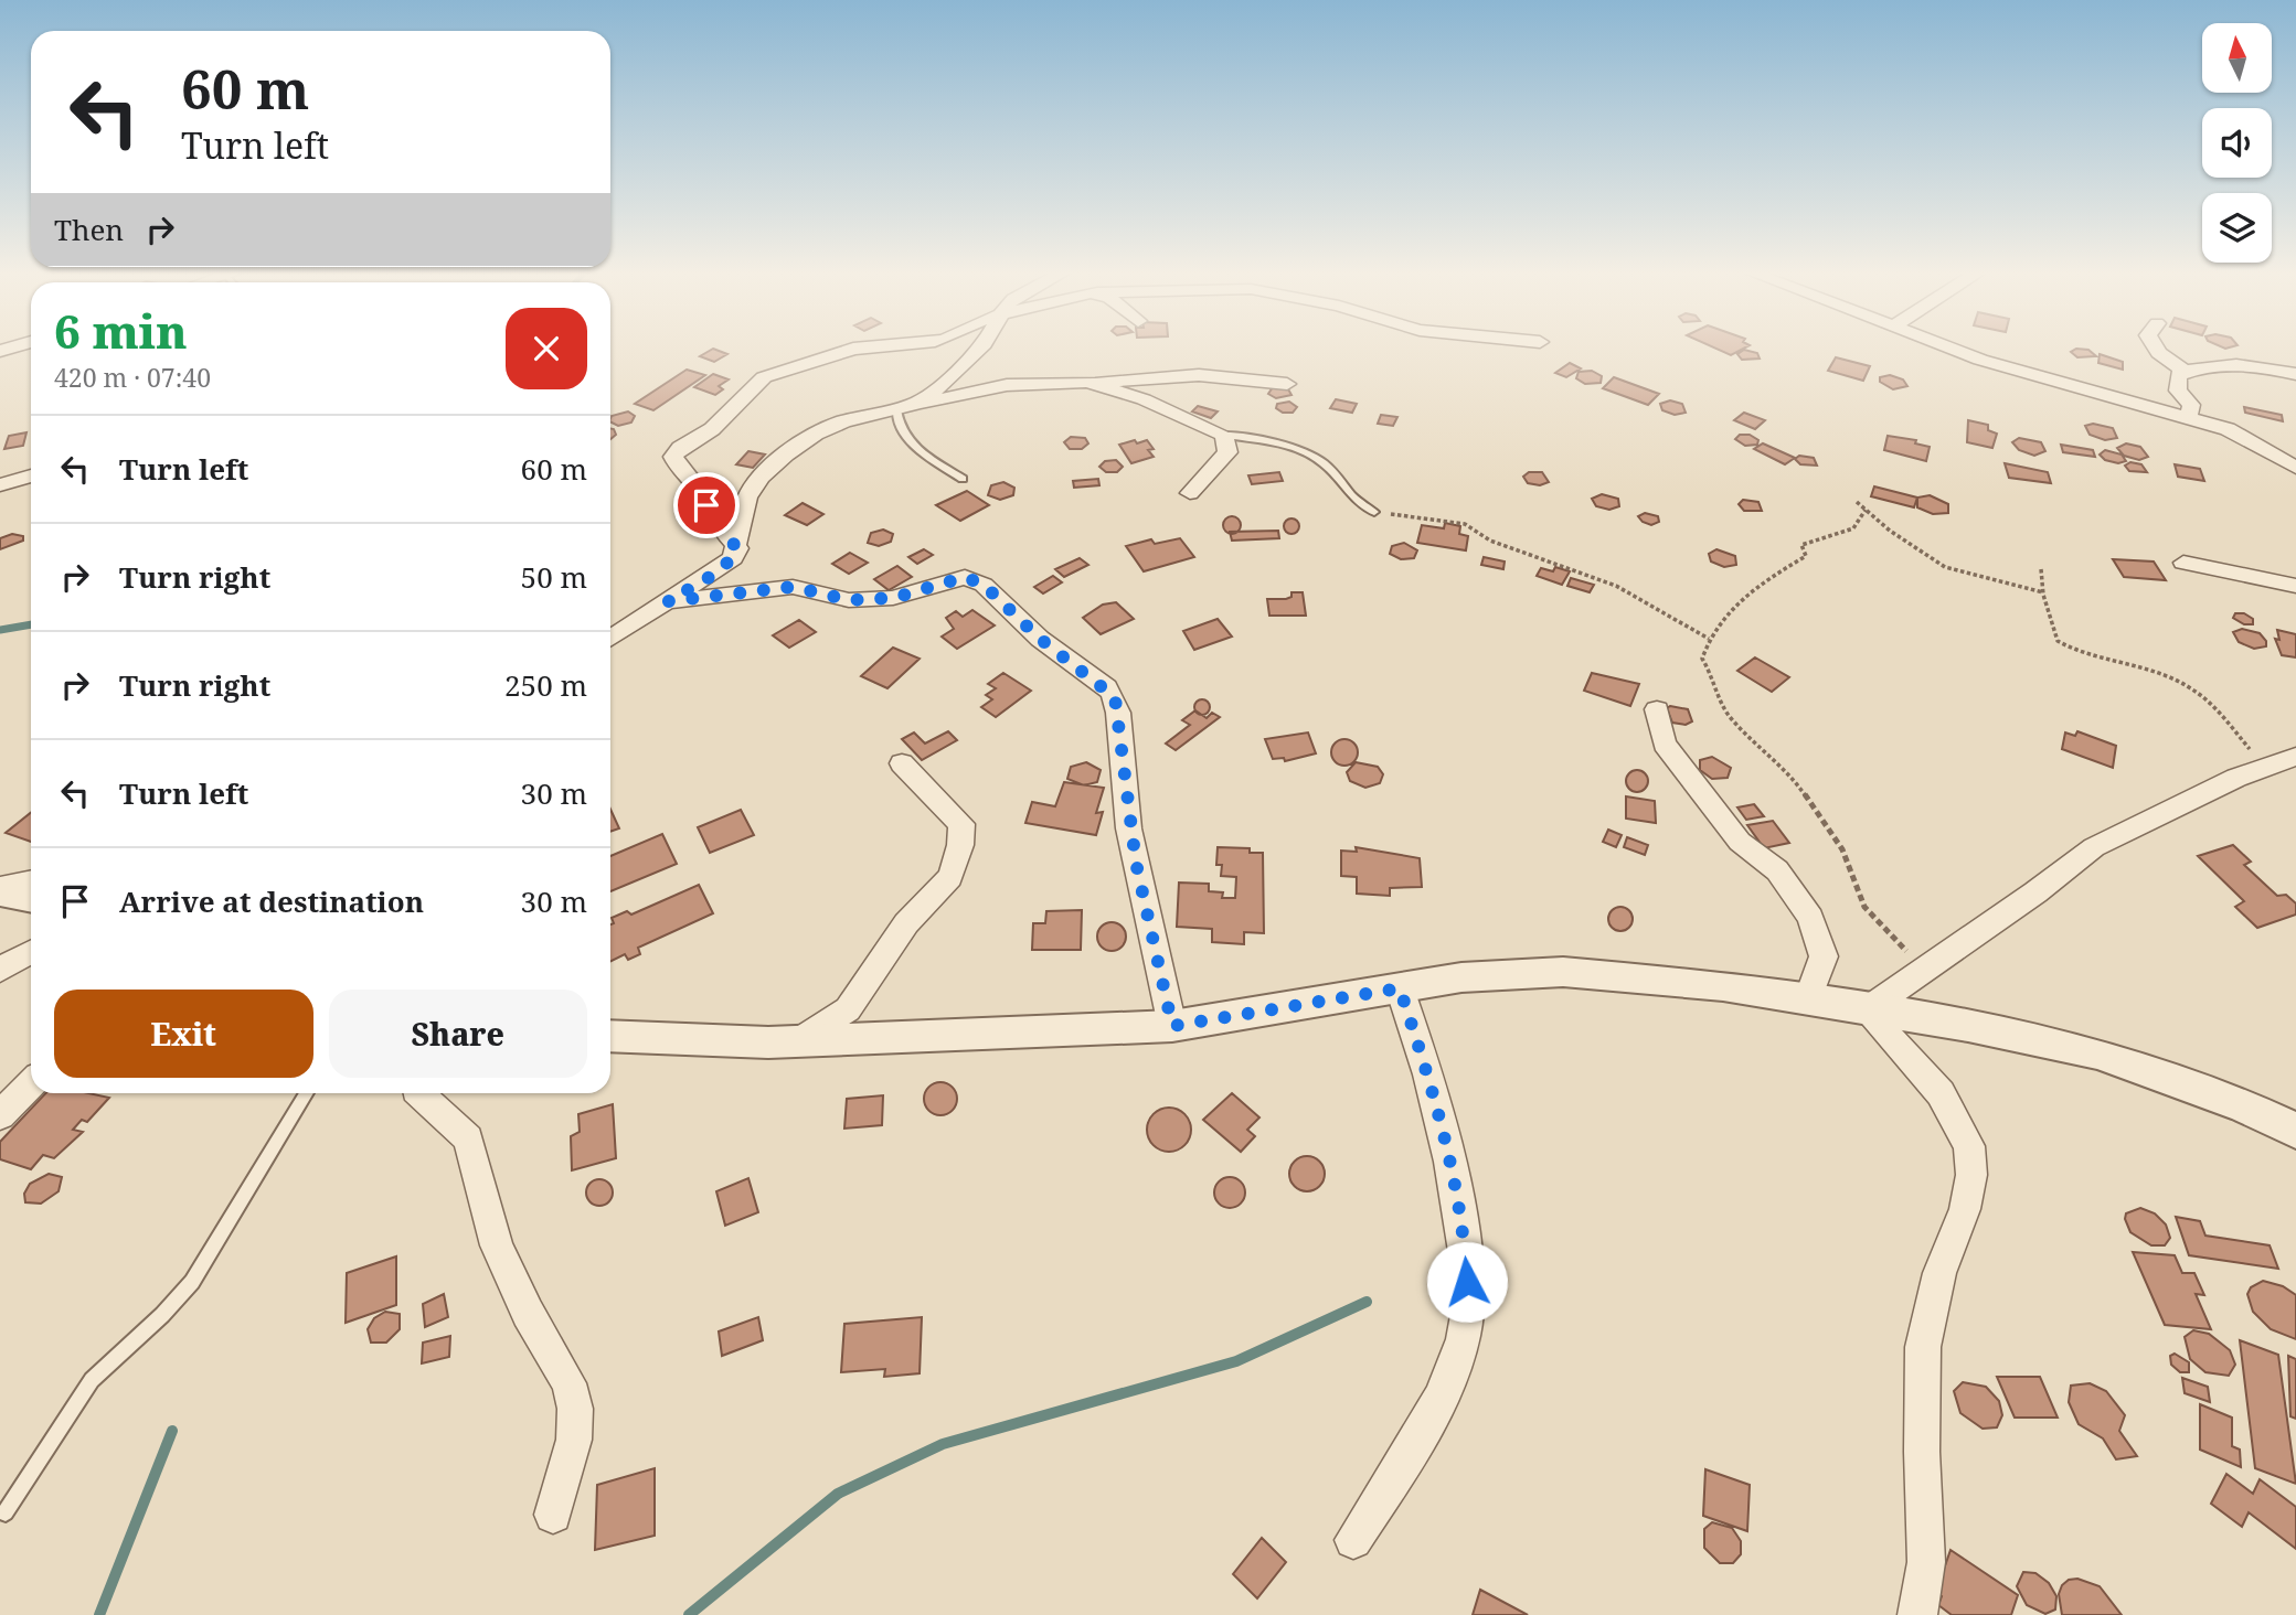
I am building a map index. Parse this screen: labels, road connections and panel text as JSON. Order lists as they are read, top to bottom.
{
  "north": "top",
  "page": {
    "turn": ["60 m", "Turn left"],
    "then": "Then",
    "heading": ["6 min", "420 m · 07:40"],
    "list": [
      {
        "name": "Turn left",
        "value": "60 m"
      },
      {
        "name": "Turn right",
        "value": "50 m"
      },
      {
        "name": "Turn right",
        "value": "250 m"
      },
      {
        "name": "Turn left",
        "value": "30 m"
      },
      {
        "name": "Arrive at destination",
        "value": "30 m"
      }
    ],
    "buttons": ["Exit", "Share"]
  }
}
